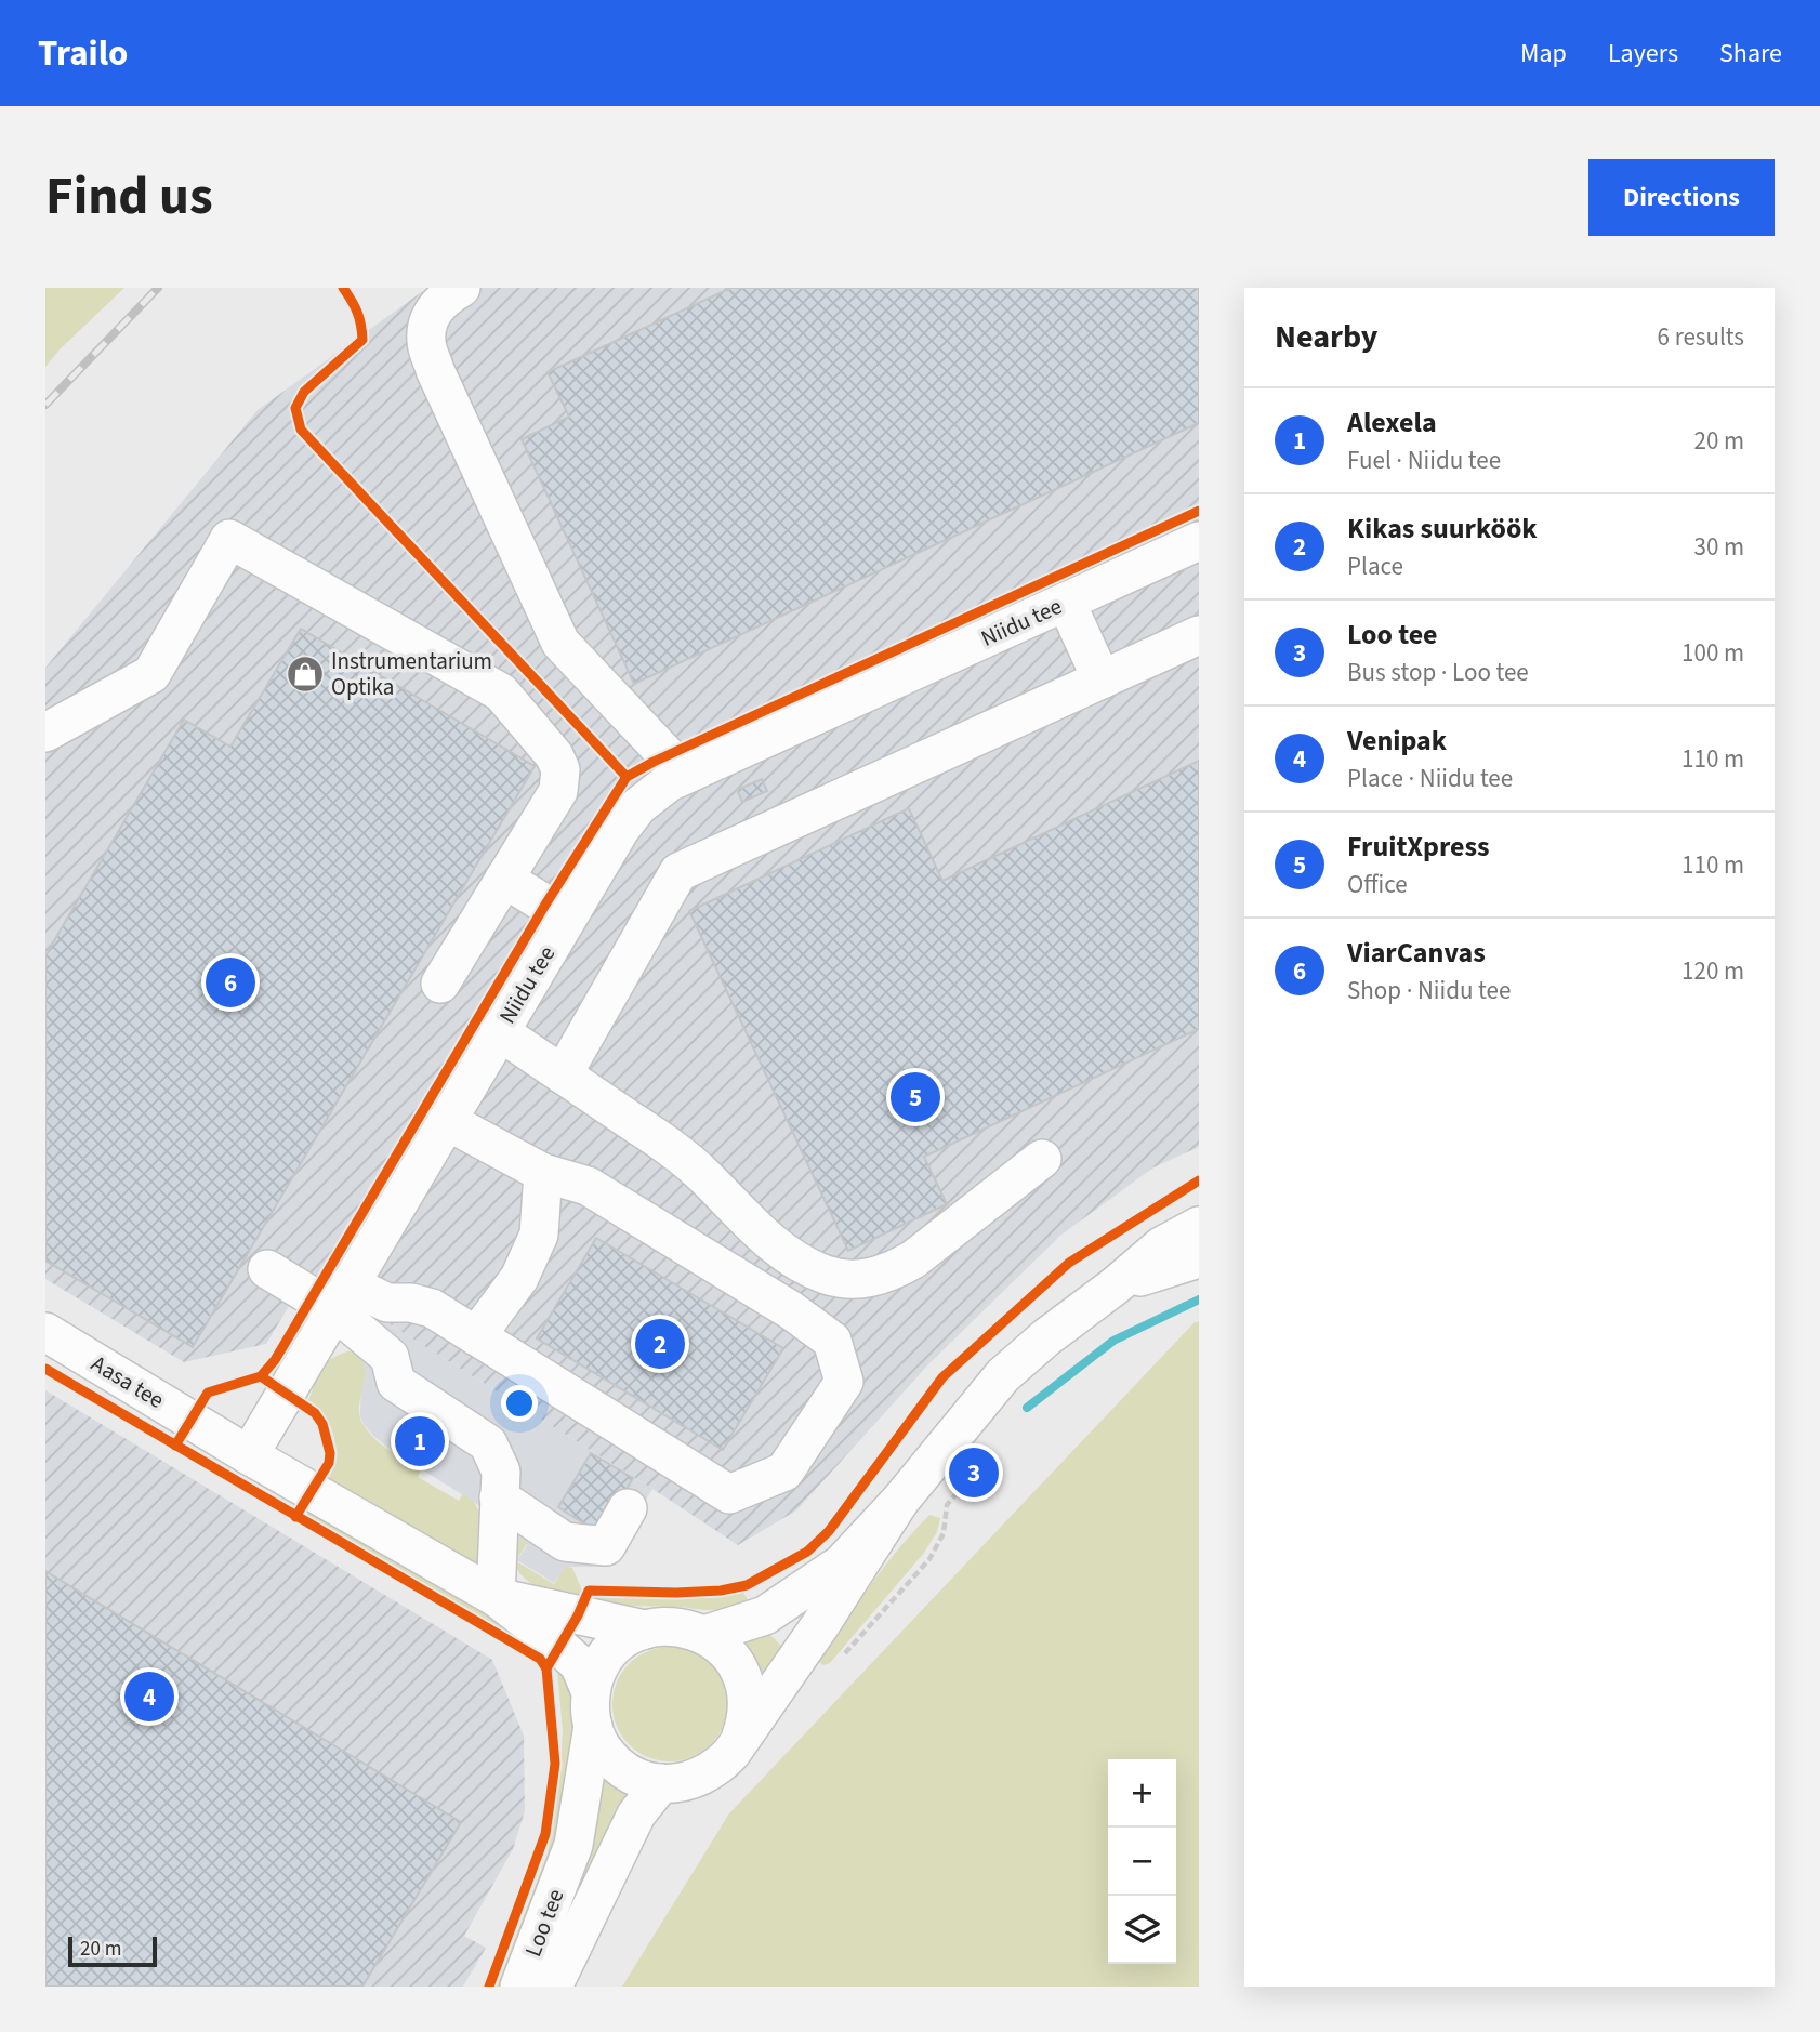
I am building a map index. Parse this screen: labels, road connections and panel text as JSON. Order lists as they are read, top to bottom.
{
  "streets": {
    "street": ["Niidu tee", "Aasa tee", "Loo tee"]
  },
  "crossings": [
    ["Niidu tee", "Aasa tee"]
  ],
  "places": {
    "shop": ["Instrumentarium Optika"]
  },
  "scale_bar": "20 m",
  "page": {
    "header": "Trailo",
    "nav": ["Map", "Layers", "Share"],
    "title": "Find us",
    "buttons": "Directions",
    "heading": ["Nearby", "6 results"],
    "list": [
      {
        "mark": "1",
        "name": "Alexela",
        "note": "Fuel · Niidu tee",
        "value": "20 m"
      },
      {
        "mark": "2",
        "name": "Kikas suurköök",
        "note": "Place",
        "value": "30 m"
      },
      {
        "mark": "3",
        "name": "Loo tee",
        "note": "Bus stop · Loo tee",
        "value": "100 m"
      },
      {
        "mark": "4",
        "name": "Venipak",
        "note": "Place · Niidu tee",
        "value": "110 m"
      },
      {
        "mark": "5",
        "name": "FruitXpress",
        "note": "Office",
        "value": "110 m"
      },
      {
        "mark": "6",
        "name": "ViarCanvas",
        "note": "Shop · Niidu tee",
        "value": "120 m"
      }
    ],
    "pins": [
      "6",
      "5",
      "2",
      "1",
      "3",
      "4"
    ],
    "map_buttons": ["+", "−"],
    "scale": "20 m"
  }
}
